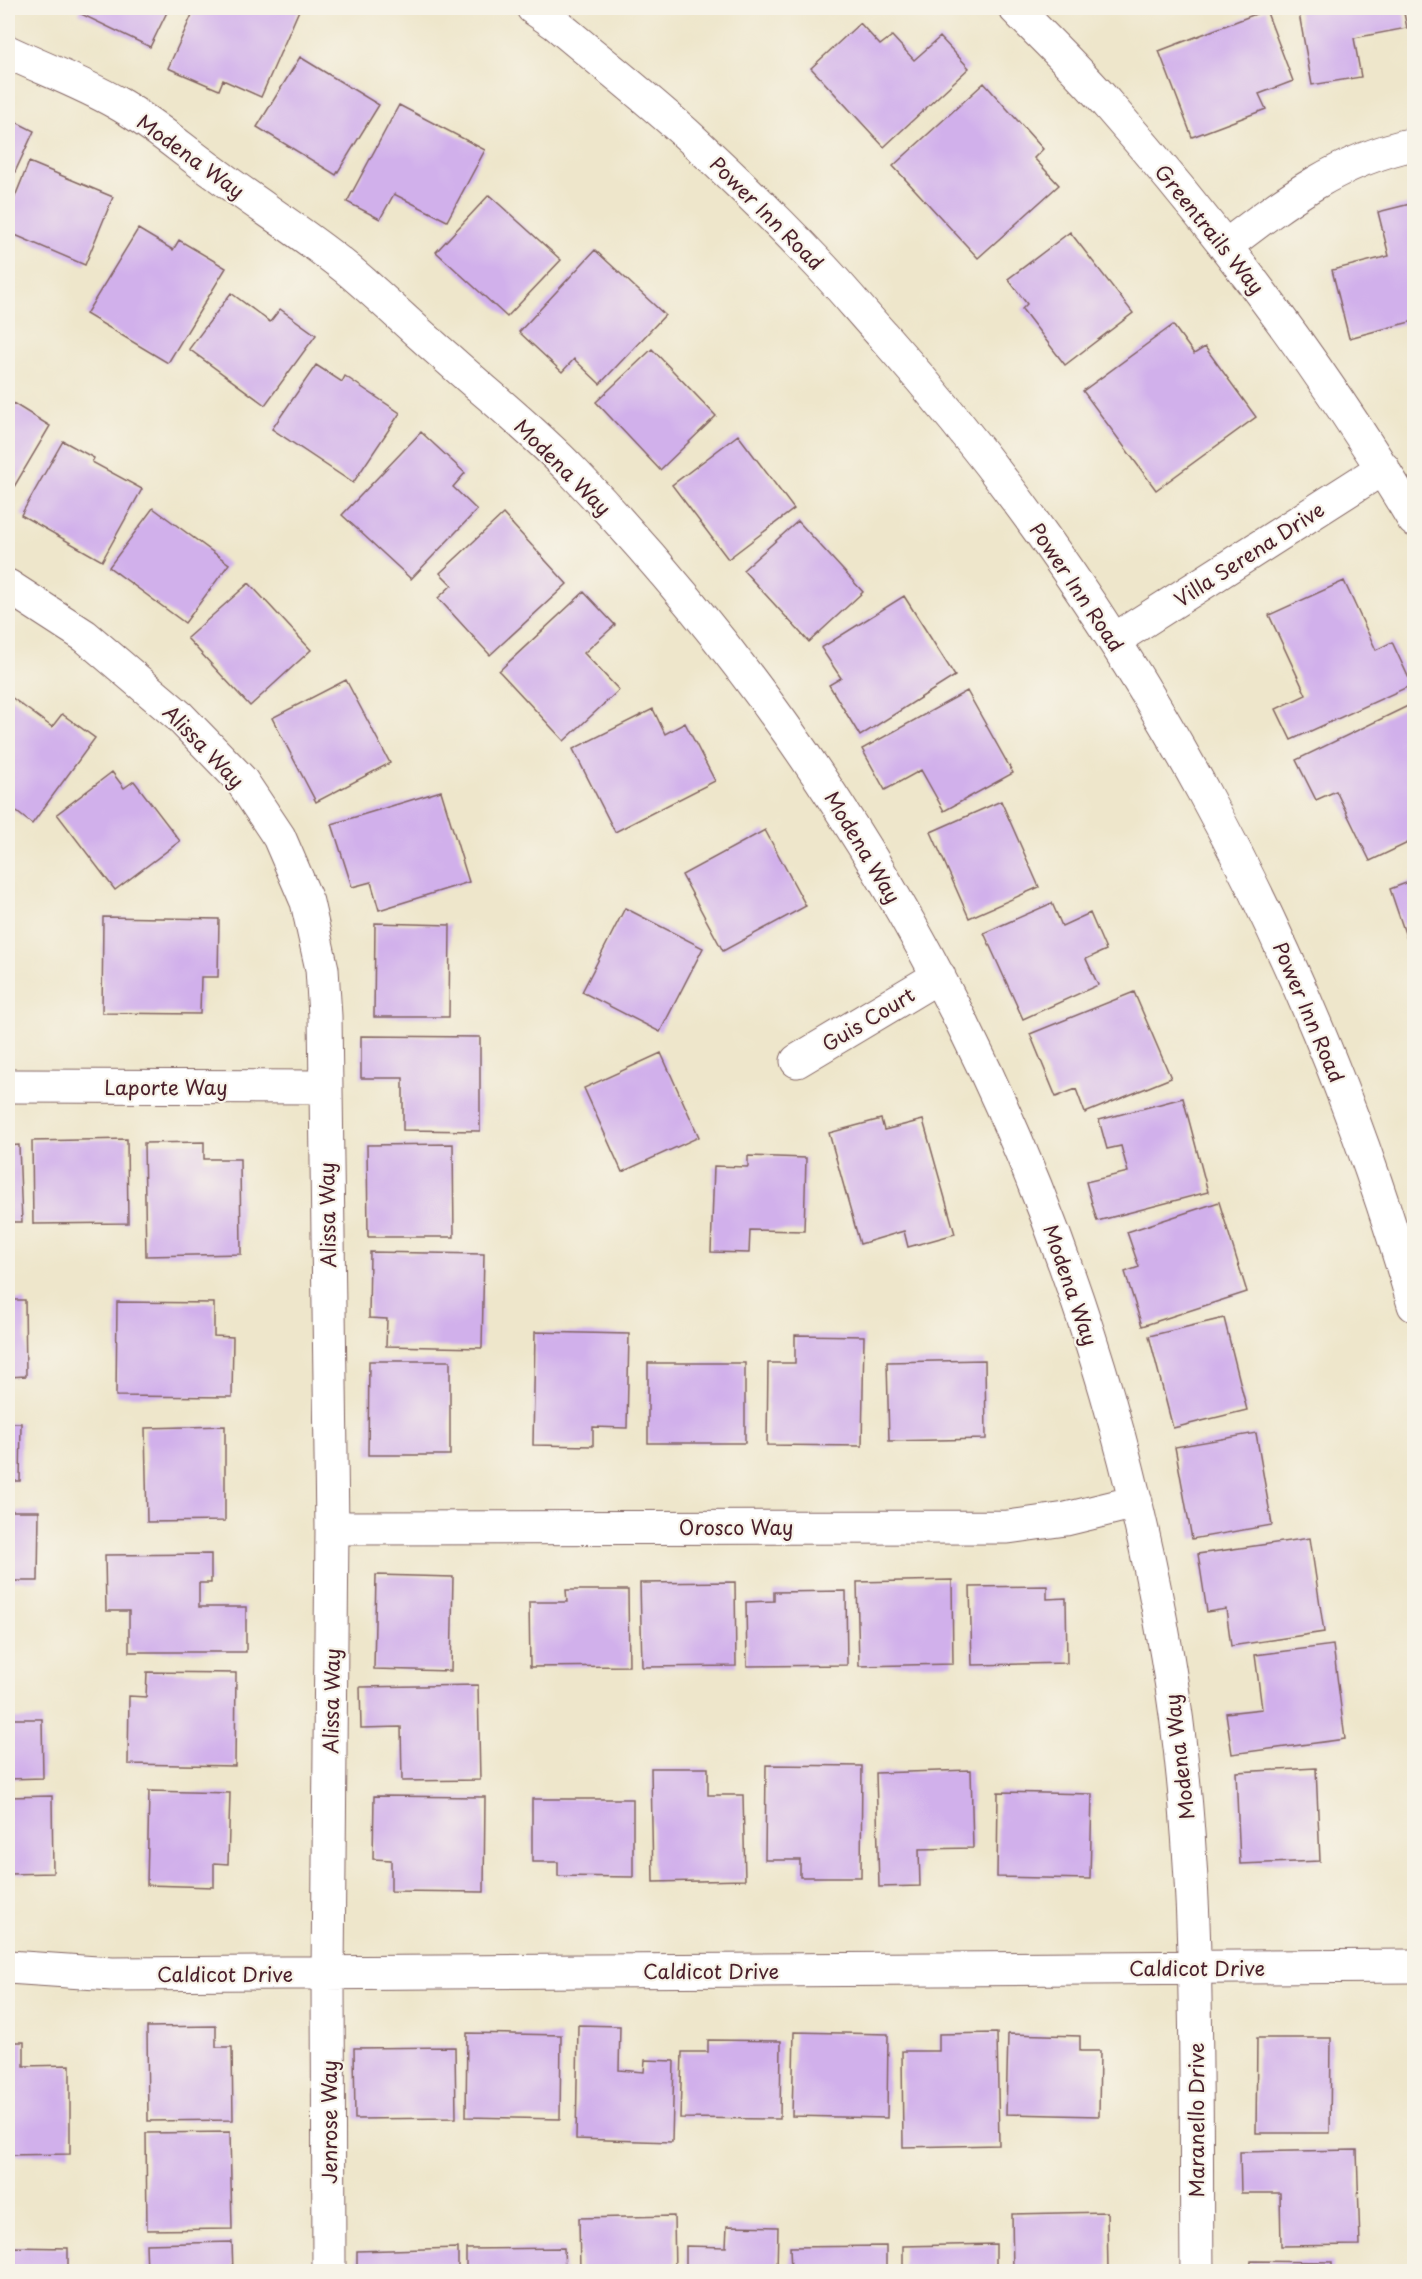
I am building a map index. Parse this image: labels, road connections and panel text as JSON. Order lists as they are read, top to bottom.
{
  "streets": {
    "street": [
      "Modena Way",
      "Power Inn Road",
      "Greentrails Way",
      "Villa Serena Drive",
      "Alissa Way",
      "Guis Court",
      "Laporte Way",
      "Orosco Way",
      "Caldicot Drive",
      "Maranello Drive",
      "Jenrose Way"
    ]
  },
  "crossings": [
    ["Modena Way", "Guis Court"],
    ["Modena Way", "Orosco Way"],
    ["Modena Way", "Caldicot Drive"],
    ["Modena Way", "Maranello Drive"],
    ["Power Inn Road", "Villa Serena Drive"],
    ["Greentrails Way", "Villa Serena Drive"],
    ["Alissa Way", "Laporte Way"],
    ["Alissa Way", "Orosco Way"],
    ["Alissa Way", "Caldicot Drive"],
    ["Alissa Way", "Jenrose Way"],
    ["Caldicot Drive", "Maranello Drive"],
    ["Caldicot Drive", "Jenrose Way"]
  ]
}
